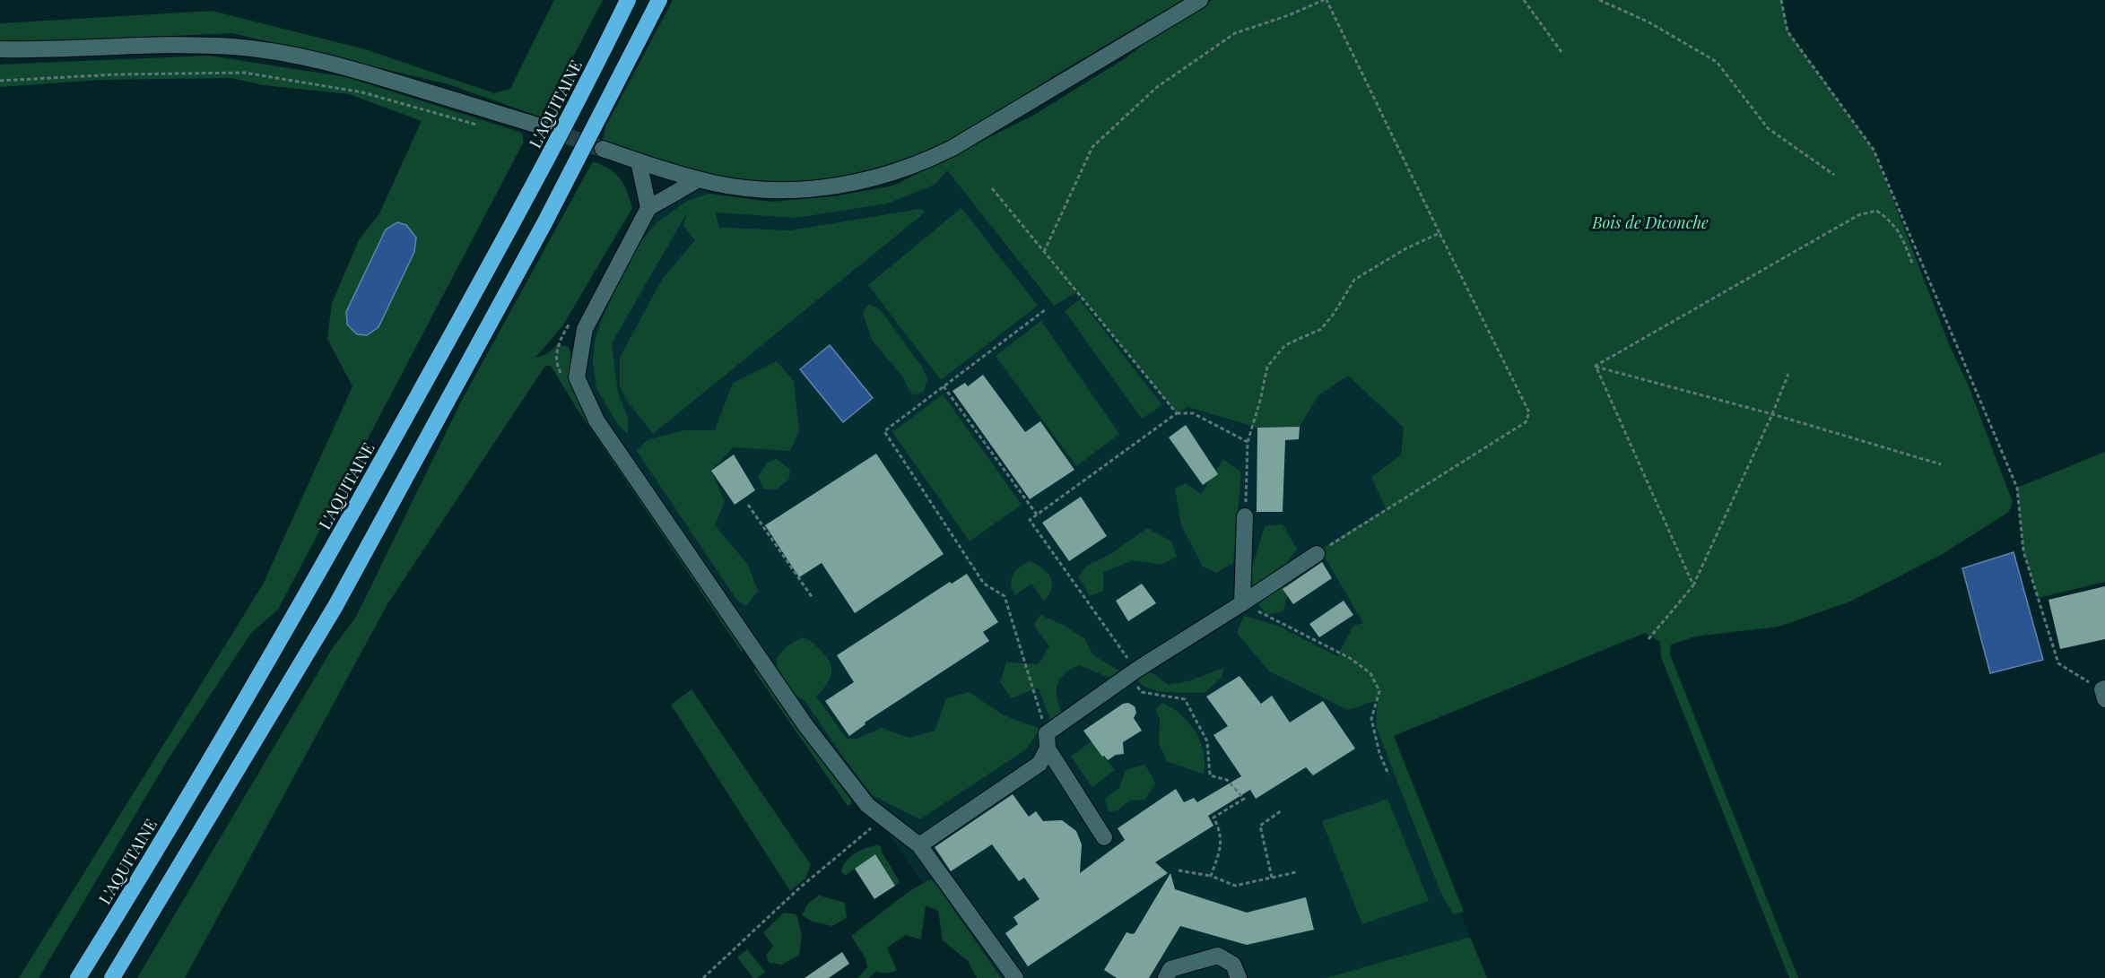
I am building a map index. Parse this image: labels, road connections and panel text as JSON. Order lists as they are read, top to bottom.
{
  "streets": {
    "highway": ["L'AQUITAINE"]
  },
  "parks": ["Bois de Diconche"]
}
